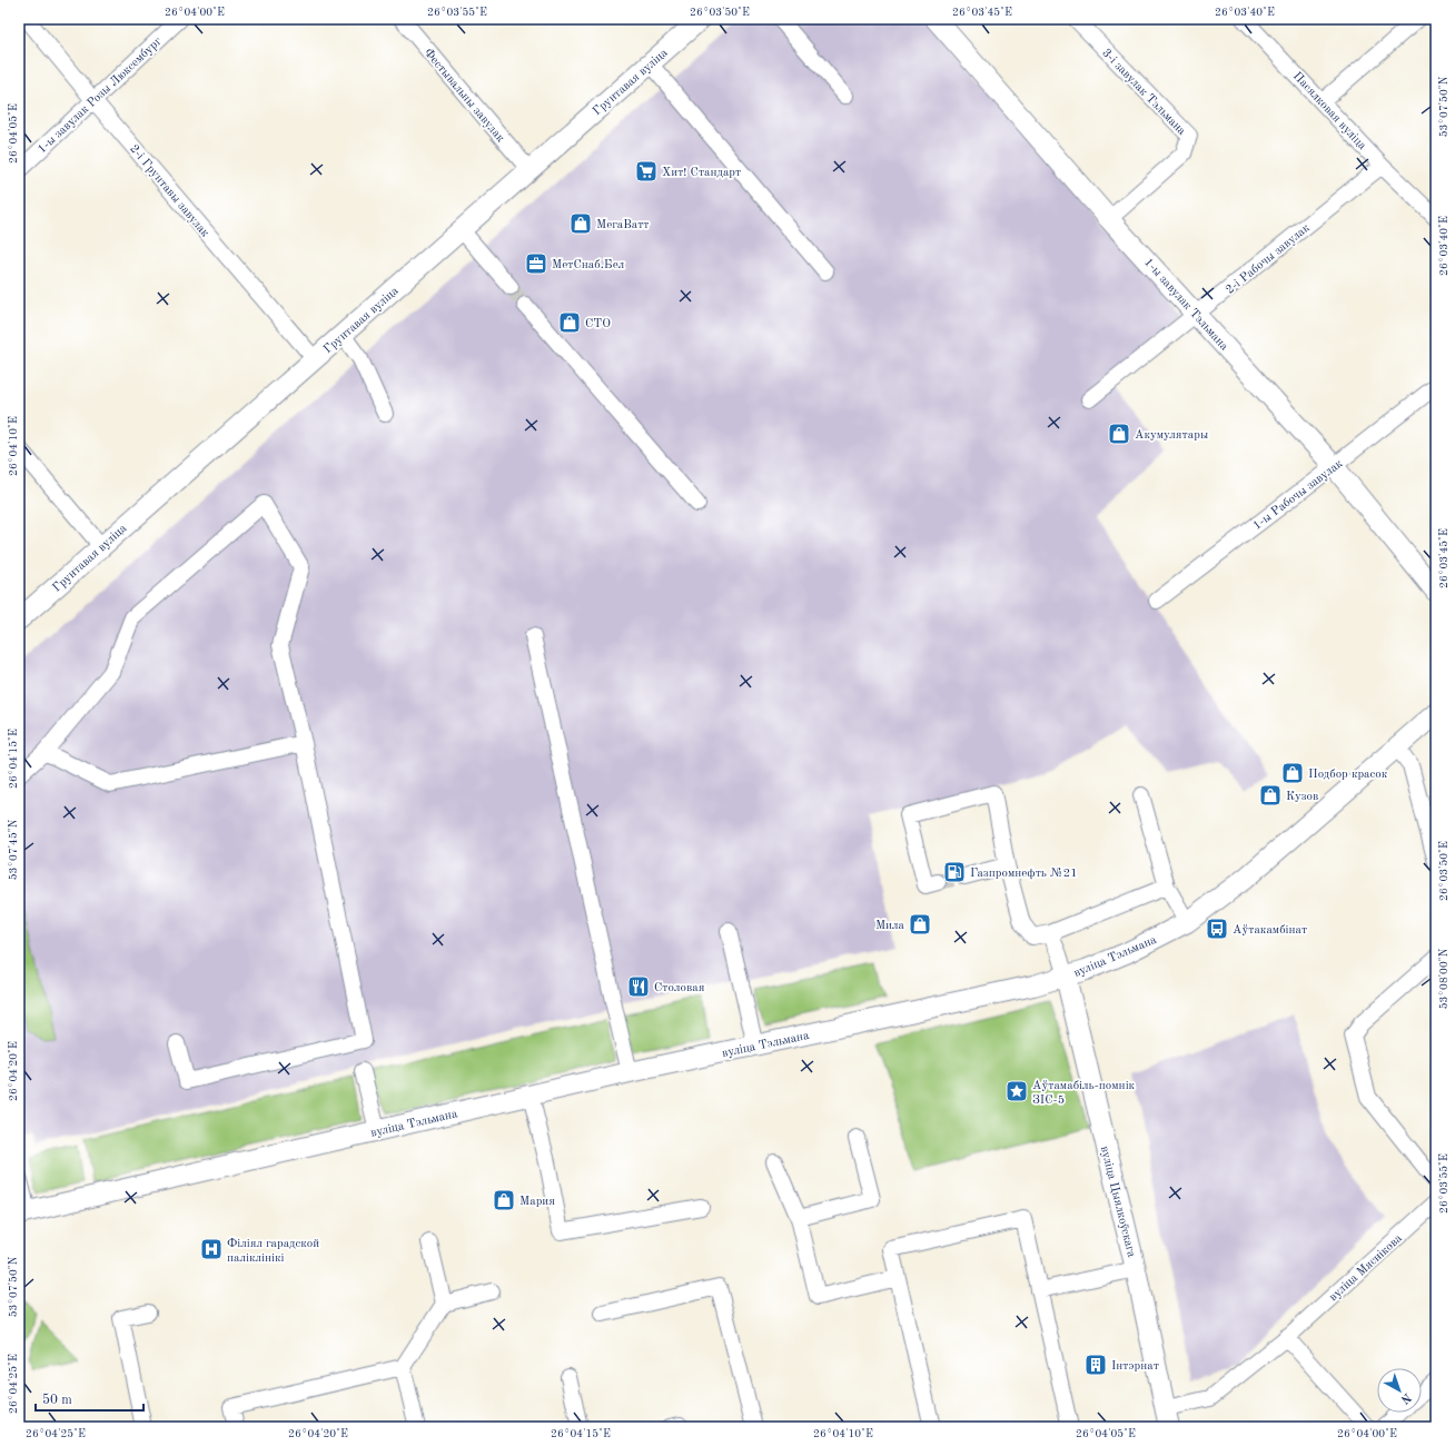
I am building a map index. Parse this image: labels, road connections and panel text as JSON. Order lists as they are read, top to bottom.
{
  "streets": {
    "main road": [
      "Грунтавая вуліца",
      "1-ы завулак Тэльмана",
      "вуліца Тэльмана",
      "вуліца Цыялкоўскага"
    ],
    "street": [
      "3-і завулак Тэльмана",
      "1-ы завулак Розы Люксембург",
      "Фестывальны завулак",
      "Пасялковая вуліца",
      "2-і Грунтавы завулак",
      "2-і Рабочы завулак",
      "1-ы Рабочы завулак",
      "вуліца Мяснікова"
    ]
  },
  "crossings": [
    ["Грунтавая вуліца", "Фестывальны завулак"],
    ["Грунтавая вуліца", "2-і Грунтавы завулак"],
    ["3-і завулак Тэльмана", "1-ы завулак Тэльмана"],
    ["1-ы завулак Розы Люксембург", "2-і Грунтавы завулак"],
    ["Пасялковая вуліца", "2-і Рабочы завулак"],
    ["2-і Рабочы завулак", "1-ы завулак Тэльмана"],
    ["1-ы завулак Тэльмана", "1-ы Рабочы завулак"],
    ["вуліца Тэльмана", "вуліца Цыялкоўскага"],
    ["вуліца Цыялкоўскага", "вуліца Мяснікова"]
  ],
  "places": {
    "supermarket": ["Хит! Стандарт"],
    "shop": [
      "МегаВатт",
      "СТО",
      "Акумулятары",
      "Подбор красок",
      "Кузов",
      "Мила",
      "Мария"
    ],
    "office": ["МетСнаб.Бел"],
    "fuel station": ["Газпромнефть №21"],
    "bus stop": ["Аўтакамбінат"],
    "restaurant": ["Столовая"],
    "place": ["Аўтамабіль-помнік ЗІС-5"],
    "hospital": ["Філіял гарадской паліклінікі"],
    "building": ["Інтэрнат"]
  },
  "scale_bar": "50 m",
  "north": "bottom right",
  "coordinates": [
    "26°04'00\"E",
    "26°03'55\"E",
    "26°03'50\"E",
    "26°03'45\"E",
    "26°03'40\"E",
    "53°07'50\"N",
    "26°04'05\"E",
    "26°04'10\"E",
    "26°04'15\"E",
    "53°07'45\"N",
    "53°08'00\"N",
    "26°04'20\"E",
    "26°04'25\"E"
  ]
}
